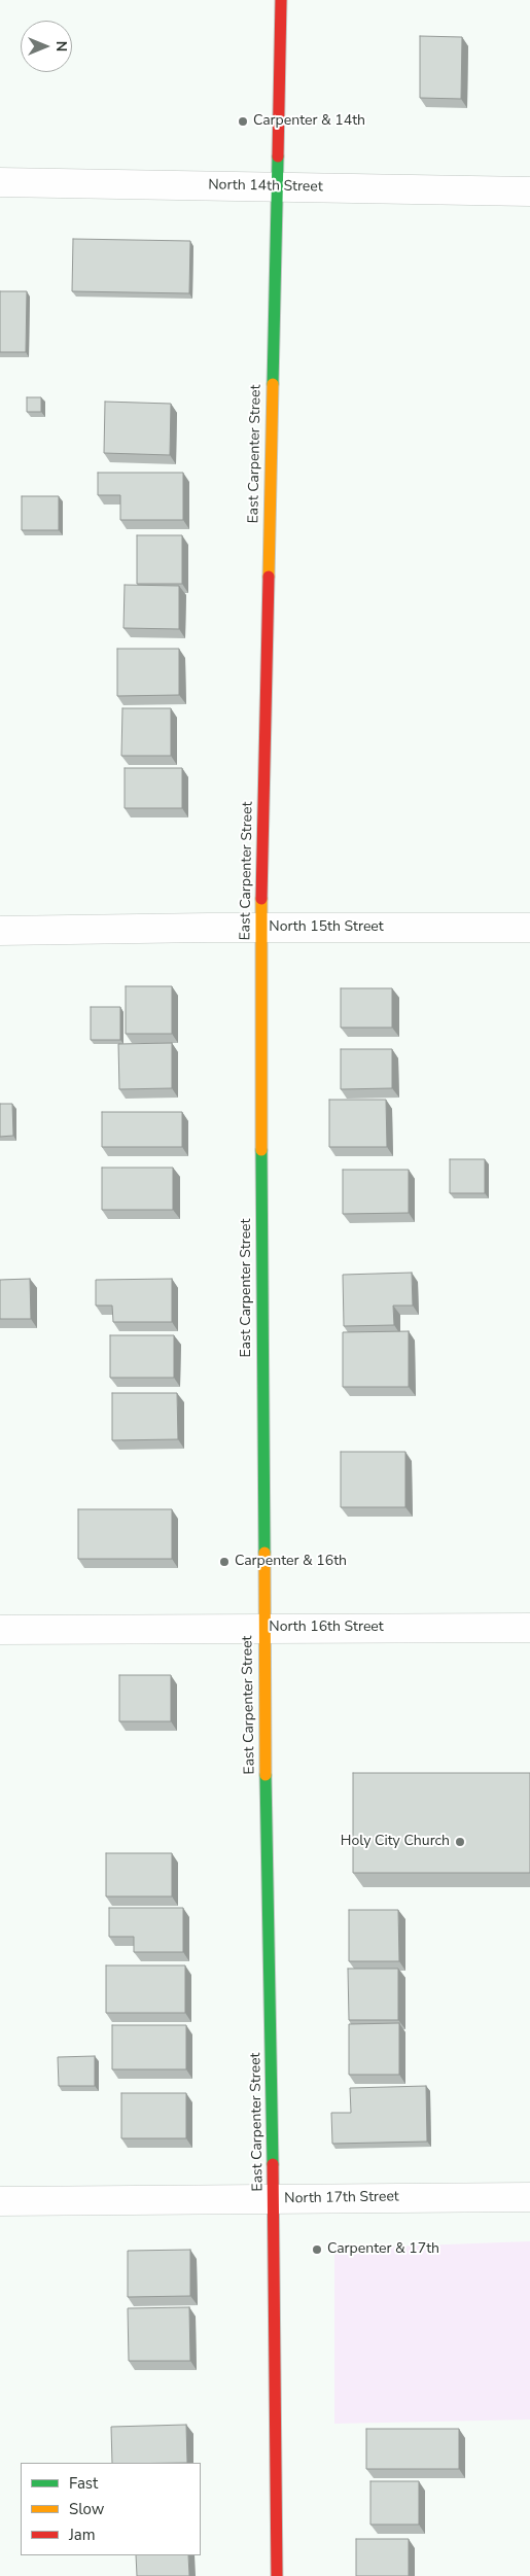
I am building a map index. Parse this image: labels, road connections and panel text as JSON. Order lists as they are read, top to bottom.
{
  "streets": {
    "street": [
      "North 14th Street",
      "East Carpenter Street",
      "North 15th Street",
      "North 16th Street",
      "North 17th Street"
    ]
  },
  "crossings": [
    ["North 14th Street", "East Carpenter Street"],
    ["East Carpenter Street", "North 15th Street"],
    ["East Carpenter Street", "North 16th Street"],
    ["East Carpenter Street", "North 17th Street"]
  ],
  "places": [
    "Carpenter & 14th",
    "Carpenter & 16th",
    "Holy City Church",
    "Carpenter & 17th"
  ],
  "legend": ["Fast", "Slow", "Jam"],
  "north": "right"
}
